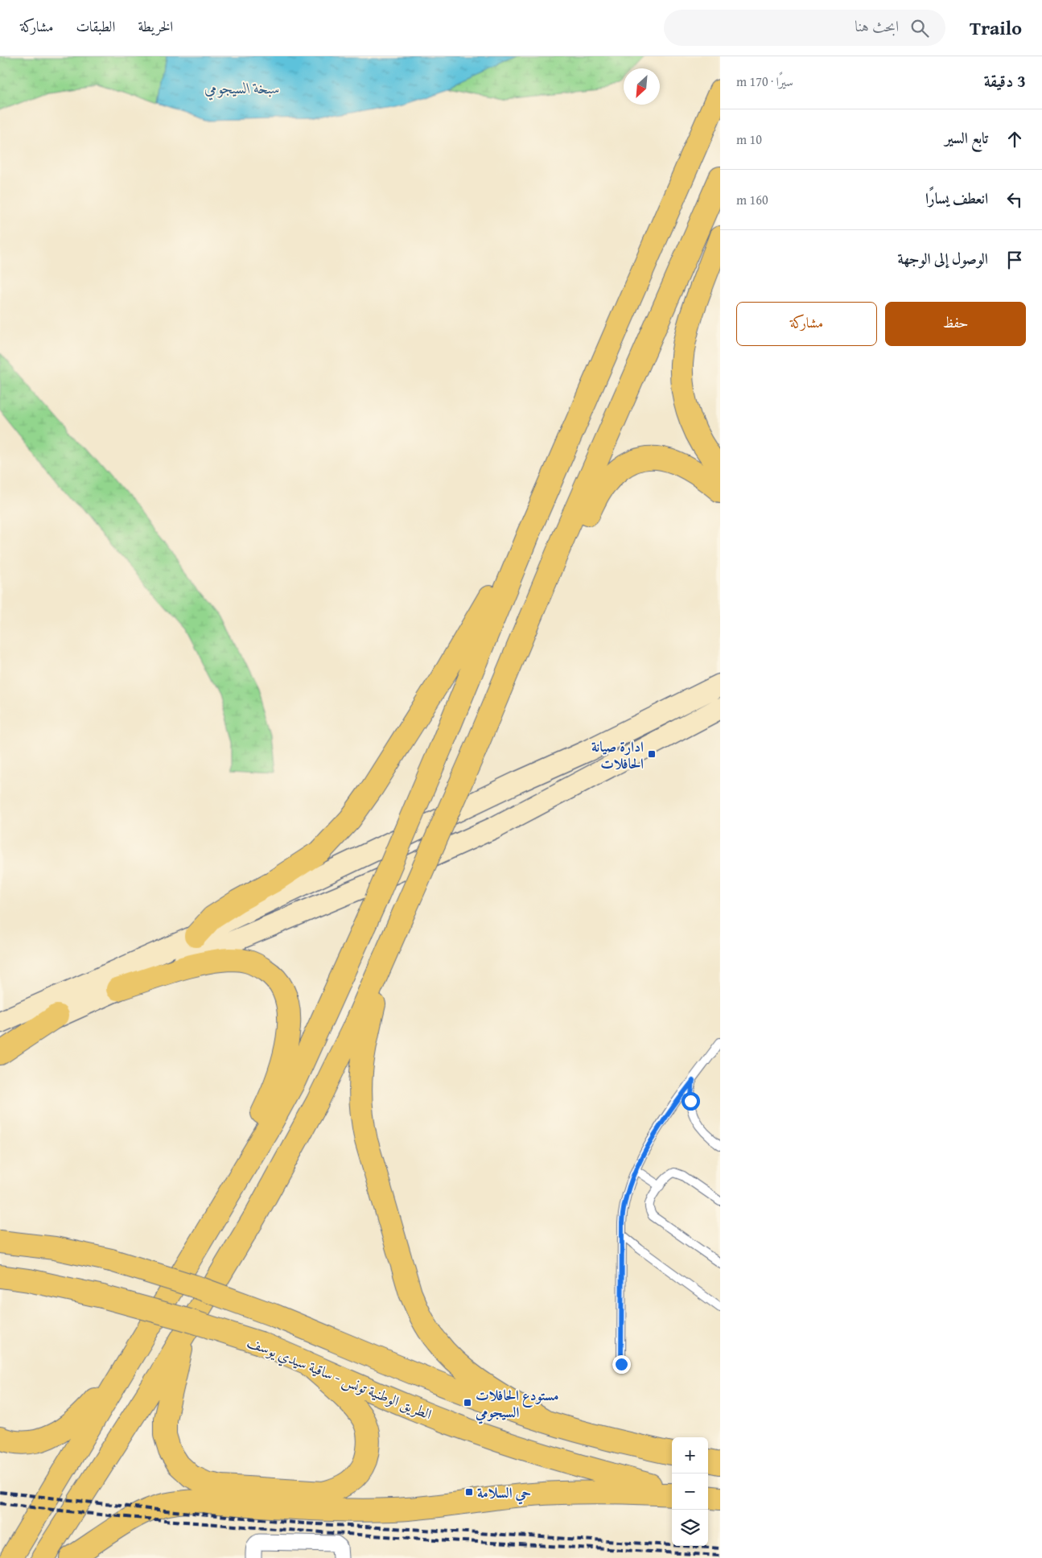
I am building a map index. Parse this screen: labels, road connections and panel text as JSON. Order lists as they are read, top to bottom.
{
  "streets": {
    "highway": ["الطريق الوطنية تونس - ساقية سيدي يوسف"]
  },
  "water": ["سبخة السيجومي"],
  "places": {
    "transit": ["ادارة صيانة الحافلات", "مستودع الحافلات السيجومي", "حي السلامة"]
  },
  "north": "bottom left",
  "page": {
    "header": "Trailo",
    "search": "ابحث هنا",
    "nav": ["الخريطة", "الطبقات", "مشاركة"],
    "heading": ["3 دقيقة", "سيرًا · 170 m"],
    "list": [
      ["تابع السير", "10 m"],
      ["انعطف يسارًا", "160 m"],
      "الوصول إلى الوجهة"
    ],
    "buttons": ["حفظ", "مشاركة"],
    "map_buttons": ["+", "−"]
  }
}
